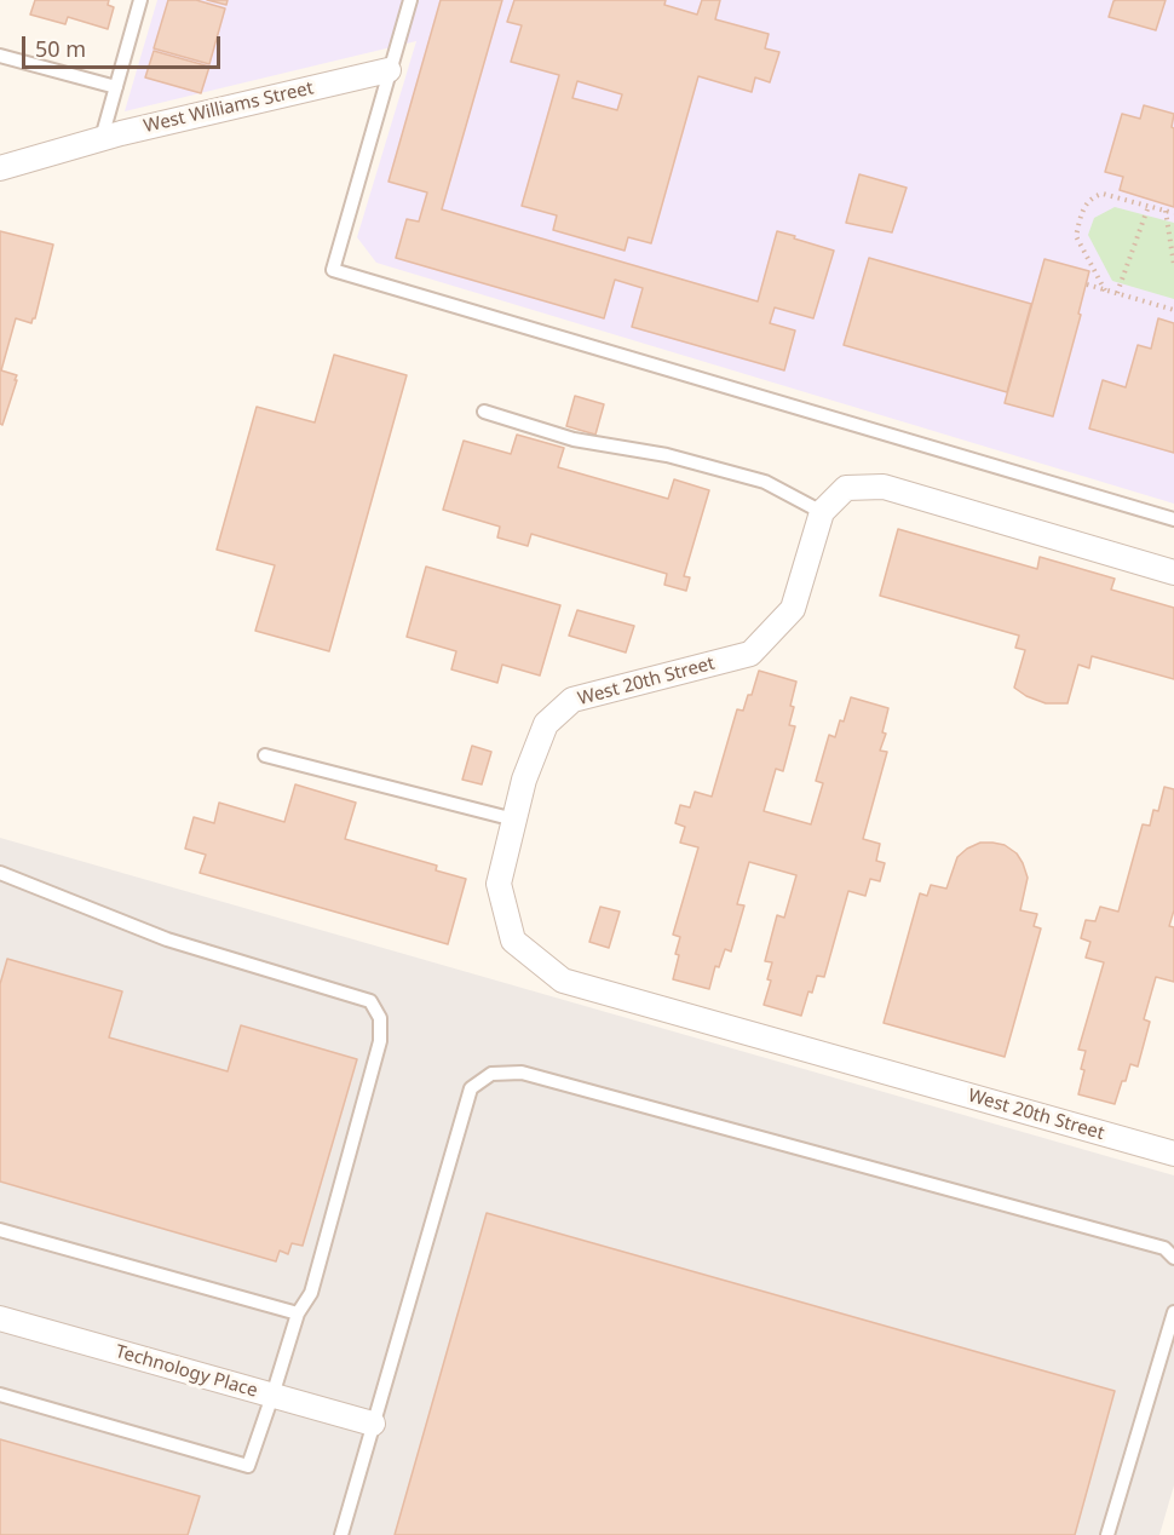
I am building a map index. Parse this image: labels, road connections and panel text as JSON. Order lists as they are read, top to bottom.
{
  "streets": {
    "street": ["West Williams Street", "West 20th Street", "Technology Place"]
  },
  "scale_bar": "50 m"
}
